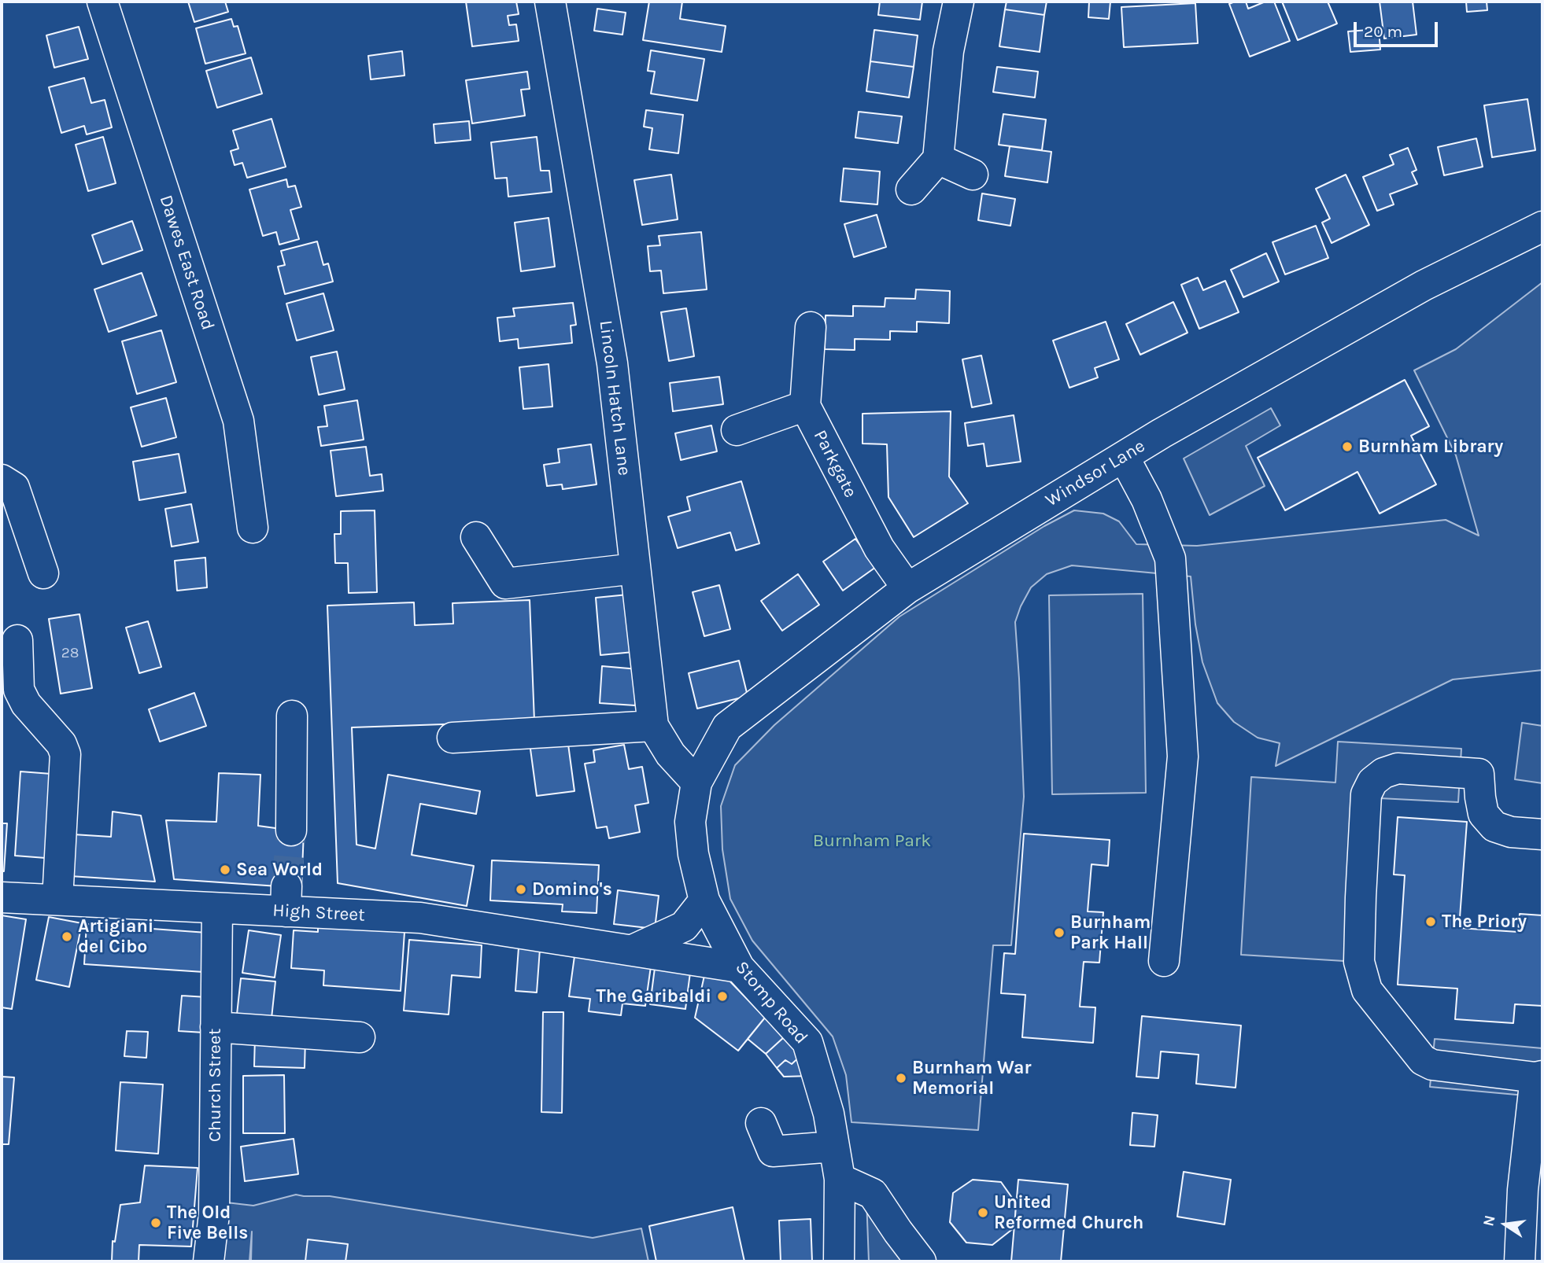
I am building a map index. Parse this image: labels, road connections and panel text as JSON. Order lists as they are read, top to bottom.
{
  "streets": {
    "street": [
      "Dawes East Road",
      "Lincoln Hatch Lane",
      "Parkgate",
      "Windsor Lane",
      "High Street",
      "Stomp Road",
      "Church Street"
    ]
  },
  "crossings": [
    ["Lincoln Hatch Lane", "Windsor Lane"],
    ["Lincoln Hatch Lane", "Stomp Road"],
    ["Parkgate", "Windsor Lane"],
    ["Windsor Lane", "Stomp Road"],
    ["High Street", "Stomp Road"],
    ["High Street", "Church Street"]
  ],
  "parks": ["Burnham Park"],
  "places": [
    "Burnham Library",
    "Sea World",
    "Domino's",
    "The Priory",
    "Burnham Park Hall",
    "Artigiani del Cibo",
    "The Garibaldi",
    "Burnham War Memorial",
    "United Reformed Church",
    "The Old Five Bells"
  ],
  "house_numbers": ["28"],
  "scale_bar": "20 m",
  "north": "left"
}
